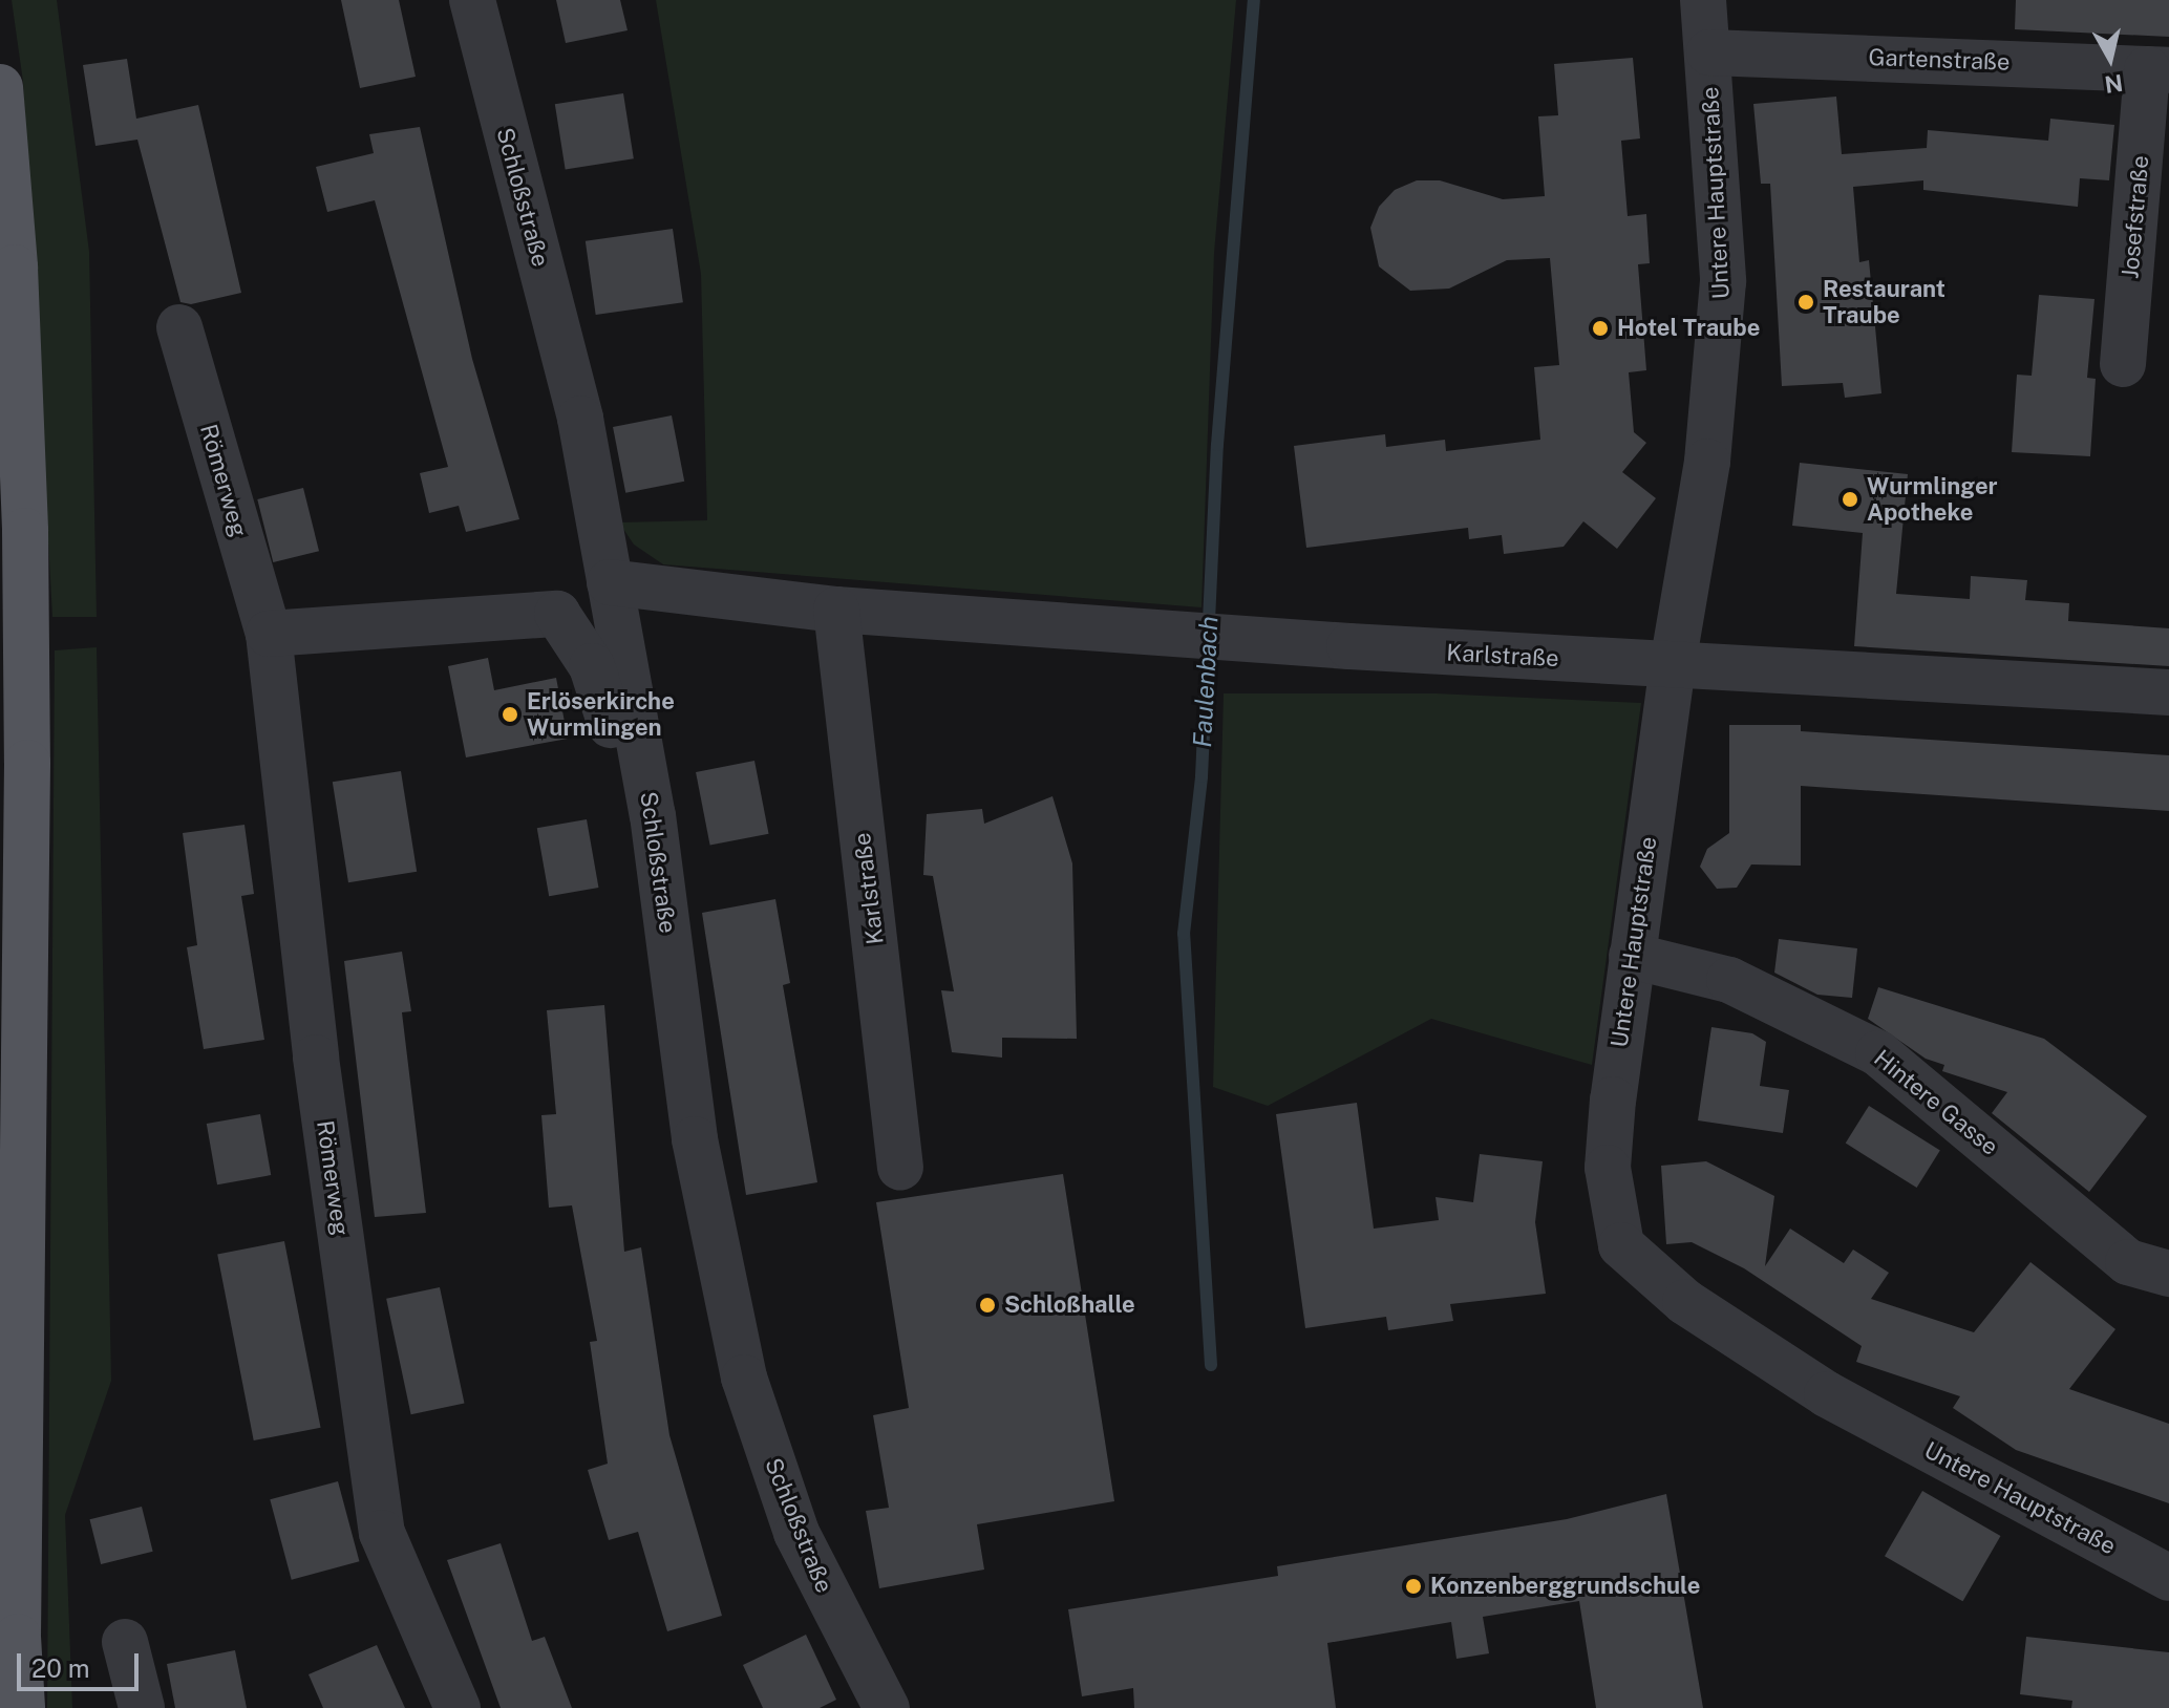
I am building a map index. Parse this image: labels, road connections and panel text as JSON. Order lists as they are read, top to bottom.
{
  "streets": {
    "street": [
      "Gartenstraße",
      "Untere Hauptstraße",
      "Schloßstraße",
      "Josefstraße",
      "Römerweg",
      "Karlstraße",
      "Hintere Gasse"
    ]
  },
  "crossings": [
    ["Gartenstraße", "Untere Hauptstraße"],
    ["Gartenstraße", "Josefstraße"],
    ["Untere Hauptstraße", "Karlstraße"],
    ["Untere Hauptstraße", "Hintere Gasse"],
    ["Schloßstraße", "Karlstraße"]
  ],
  "water": ["Faulenbach"],
  "places": [
    "Restaurant Traube",
    "Hotel Traube",
    "Wurmlinger Apotheke",
    "Erlöserkirche Wurmlingen",
    "Schloßhalle",
    "Konzenberggrundschule"
  ],
  "scale_bar": "20 m",
  "north": "bottom"
}
